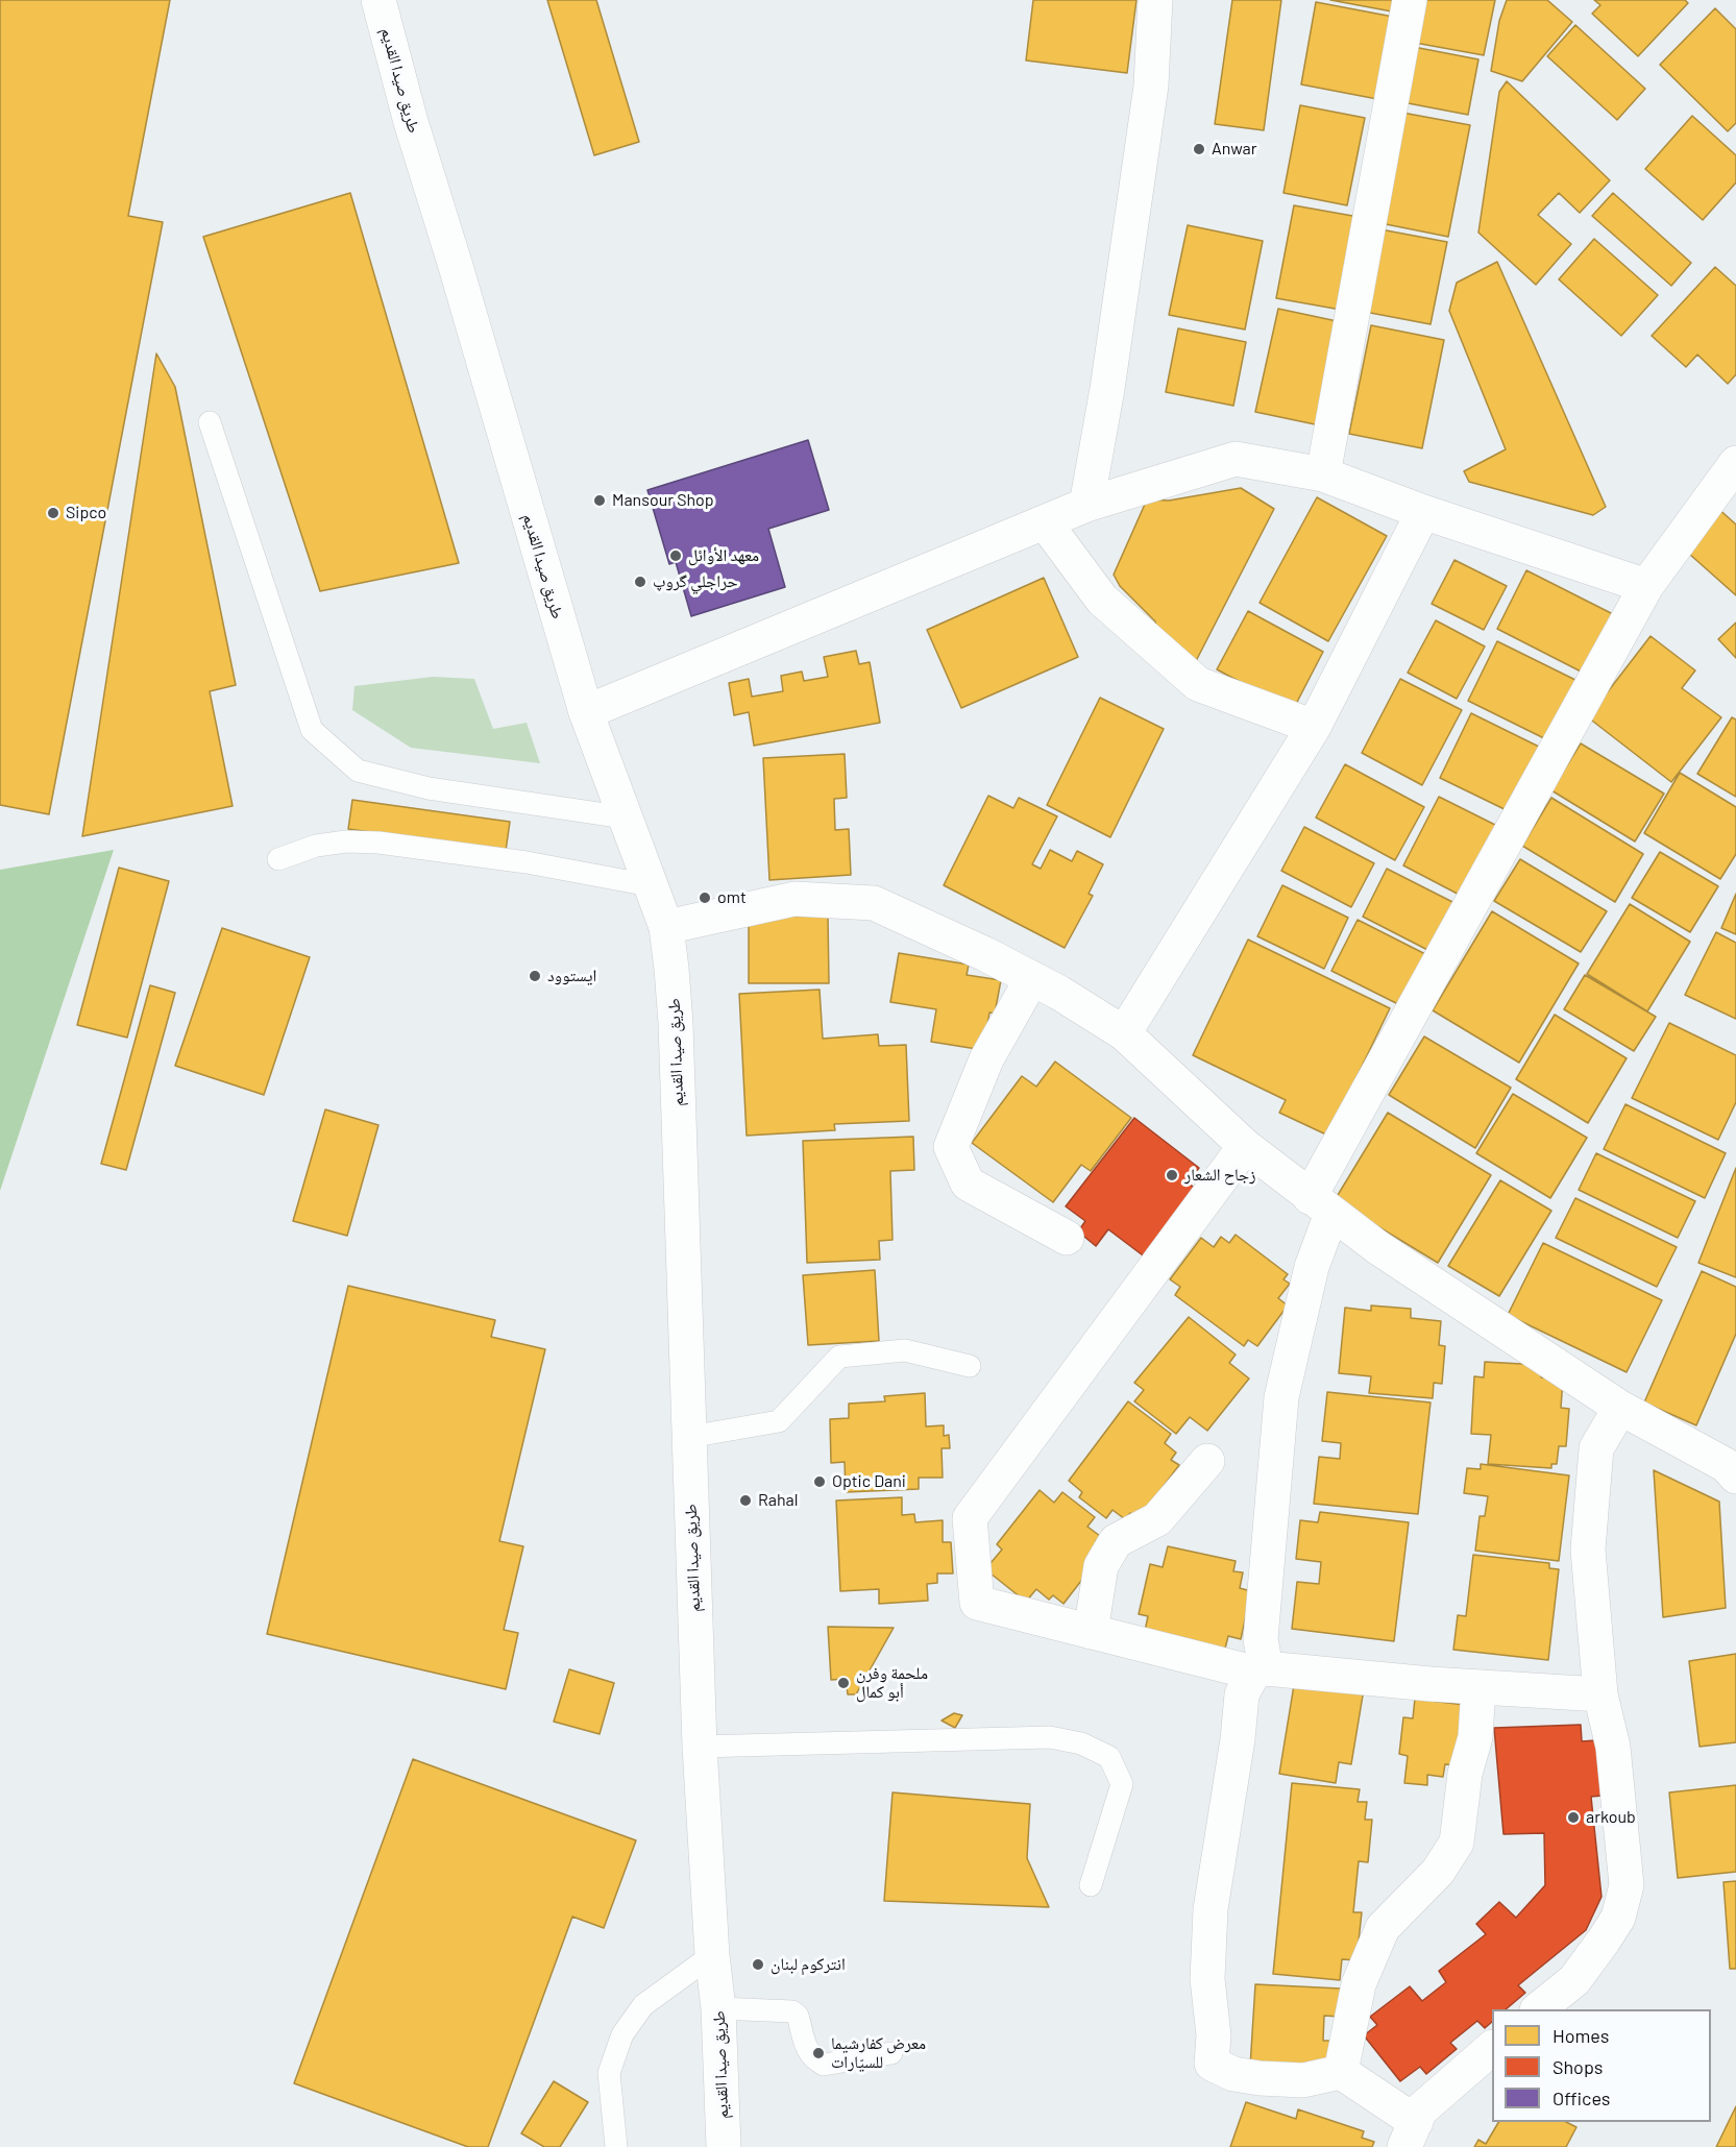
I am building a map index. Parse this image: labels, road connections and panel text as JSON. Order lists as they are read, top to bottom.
{
  "streets": {
    "main road": ["طريق صيدا القديم"]
  },
  "places": [
    "Anwar",
    "Mansour Shop",
    "Sipco",
    "معهد الأوائل",
    "حراجلي گروپ",
    "omt",
    "ايستوود",
    "زجاح الشعار",
    "Optic Dani",
    "Rahal",
    "ملحمة وفرن أبو كمال",
    "arkoub",
    "انتركوم لبنان",
    "معرض كفارشيما للسيّارات"
  ],
  "legend": ["Homes", "Shops", "Offices"]
}
